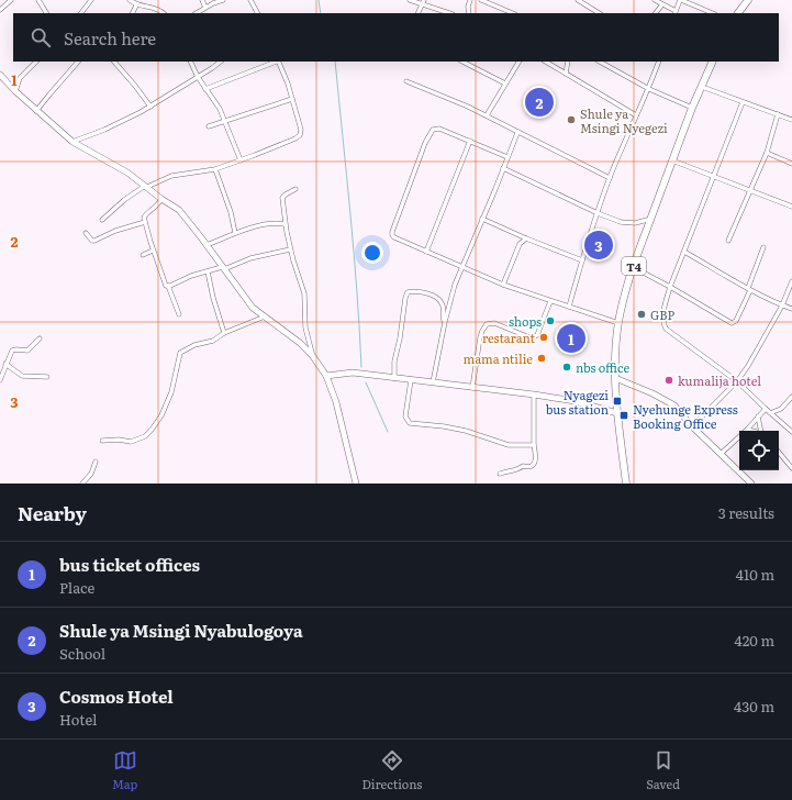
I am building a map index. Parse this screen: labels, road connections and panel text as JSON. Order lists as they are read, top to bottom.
{
  "streets": {
    "highway": ["T4"]
  },
  "places": {
    "other": [
      "Shule ya Msingi Nyegezi",
      "GBP",
      "shops",
      "restarant",
      "mama ntilie",
      "nbs office",
      "kumalija hotel"
    ],
    "transit": ["Nyagezi bus station", "Nyehunge Express Booking Office"]
  },
  "page": {
    "search": "Search here",
    "pins": ["2", "3", "1"],
    "heading": ["Nearby", "3 results"],
    "list": [
      {
        "mark": "1",
        "name": "bus ticket offices",
        "note": "Place",
        "value": "410 m"
      },
      {
        "mark": "2",
        "name": "Shule ya Msingi Nyabulogoya",
        "note": "School",
        "value": "420 m"
      },
      {
        "mark": "3",
        "name": "Cosmos Hotel",
        "note": "Hotel",
        "value": "430 m"
      }
    ],
    "nav": ["Map", "Directions", "Saved"]
  },
  "grid": {
    "rows": ["1", "2", "3"]
  }
}
